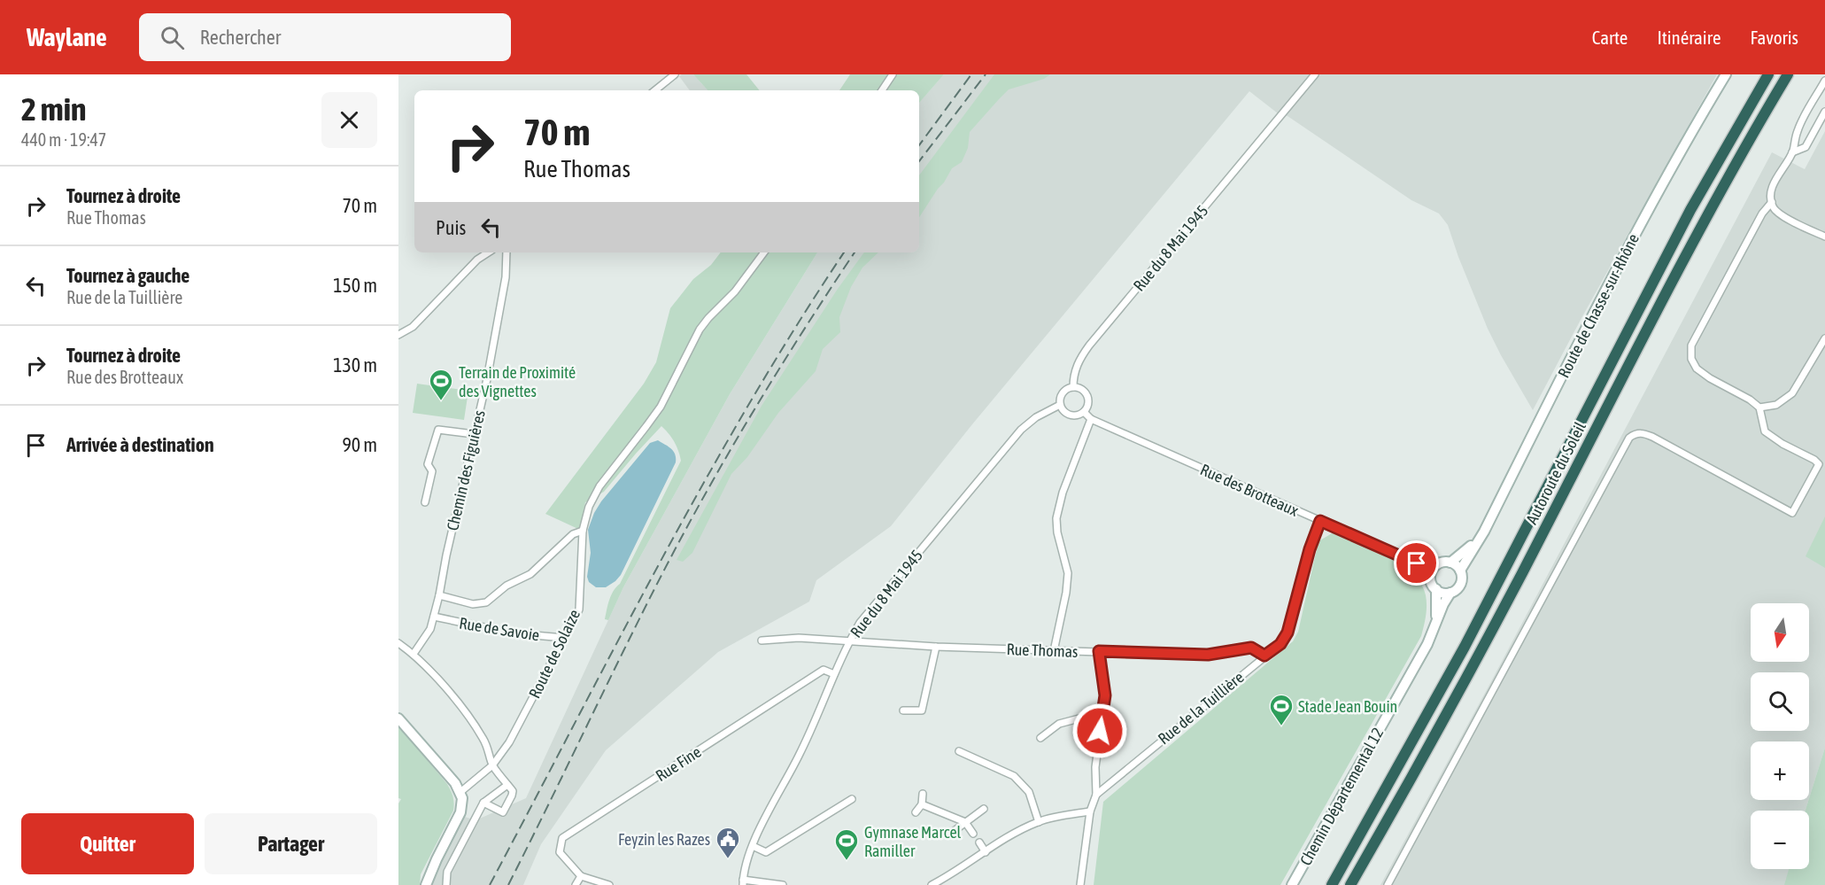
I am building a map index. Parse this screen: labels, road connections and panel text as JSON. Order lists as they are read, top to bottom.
{
  "streets": {
    "highway": ["Autoroute du Soleil"],
    "main road": ["Route de Chasse-sur-Rhône", "Chemin Départemental 12"],
    "street": [
      "Rue du 8 Mai 1945",
      "Chemin des Figuières",
      "Rue des Brotteaux",
      "Rue de Savoie",
      "Rue Thomas",
      "Route de Solaize",
      "Rue de la Tuillière",
      "Rue Fine"
    ]
  },
  "crossings": [
    ["Rue du 8 Mai 1945", "Rue des Brotteaux"],
    ["Rue du 8 Mai 1945", "Rue Thomas"],
    ["Rue du 8 Mai 1945", "Rue Fine"],
    ["Route de Chasse-sur-Rhône", "Rue des Brotteaux"],
    ["Route de Chasse-sur-Rhône", "Chemin Départemental 12"],
    ["Chemin des Figuières", "Rue de Savoie"],
    ["Rue des Brotteaux", "Rue de la Tuillière"],
    ["Rue des Brotteaux", "Chemin Départemental 12"],
    ["Rue de Savoie", "Route de Solaize"],
    ["Rue Thomas", "Rue de la Tuillière"]
  ],
  "places": {
    "sports": ["Terrain de Proximité des Vignettes", "Stade Jean Bouin", "Gymnase Marcel Ramiller"],
    "public building": ["Feyzin les Razes"]
  },
  "north": "bottom",
  "page": {
    "header": "Waylane",
    "search": "Rechercher",
    "nav": ["Carte", "Itinéraire", "Favoris"],
    "heading": ["2 min", "440 m · 19:47"],
    "turn": ["70 m", "Rue Thomas"],
    "list": [
      {
        "name": "Tournez à droite",
        "note": "Rue Thomas",
        "value": "70 m"
      },
      {
        "name": "Tournez à gauche",
        "note": "Rue de la Tuillière",
        "value": "150 m"
      },
      {
        "name": "Tournez à droite",
        "note": "Rue des Brotteaux",
        "value": "130 m"
      },
      {
        "name": "Arrivée à destination",
        "value": "90 m"
      }
    ],
    "then": "Puis",
    "map_buttons": ["+", "−"],
    "buttons": ["Quitter", "Partager"]
  }
}
